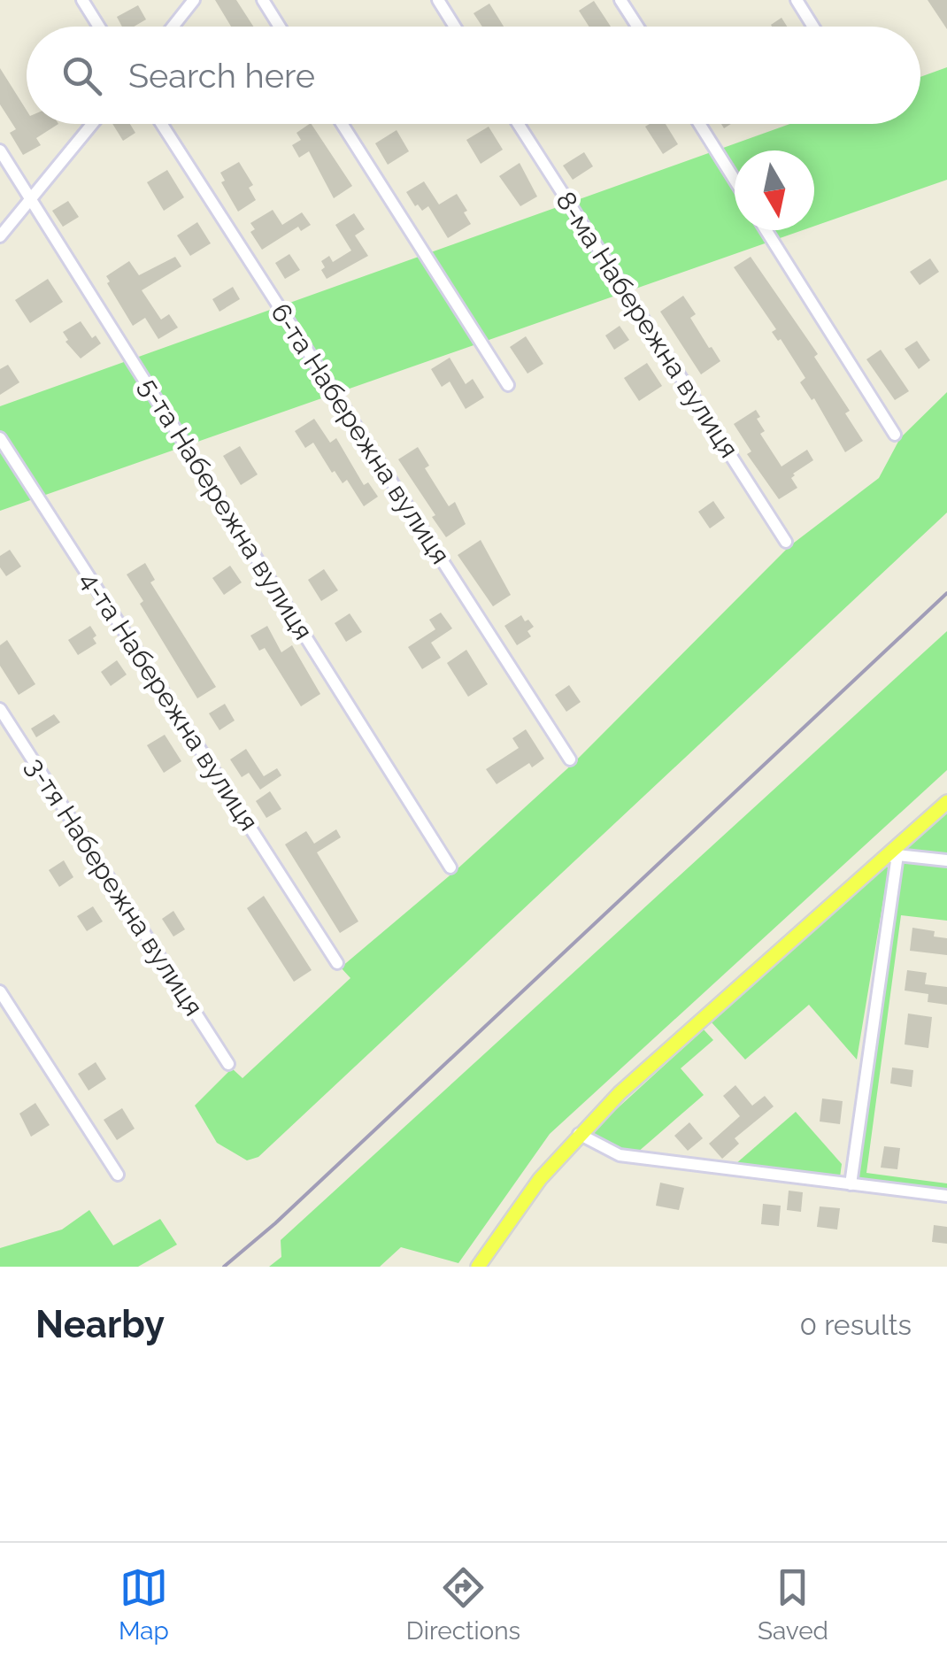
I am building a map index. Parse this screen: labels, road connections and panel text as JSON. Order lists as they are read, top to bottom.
{
  "streets": {
    "street": [
      "8-ма Набережна вулиця",
      "6-та Набережна вулиця",
      "5-та Набережна вулиця",
      "4-та Набережна вулиця",
      "3-тя Набережна вулиця"
    ]
  },
  "north": "bottom",
  "page": {
    "search": "Search here",
    "heading": ["Nearby", "0 results"],
    "nav": ["Map", "Directions", "Saved"]
  }
}
